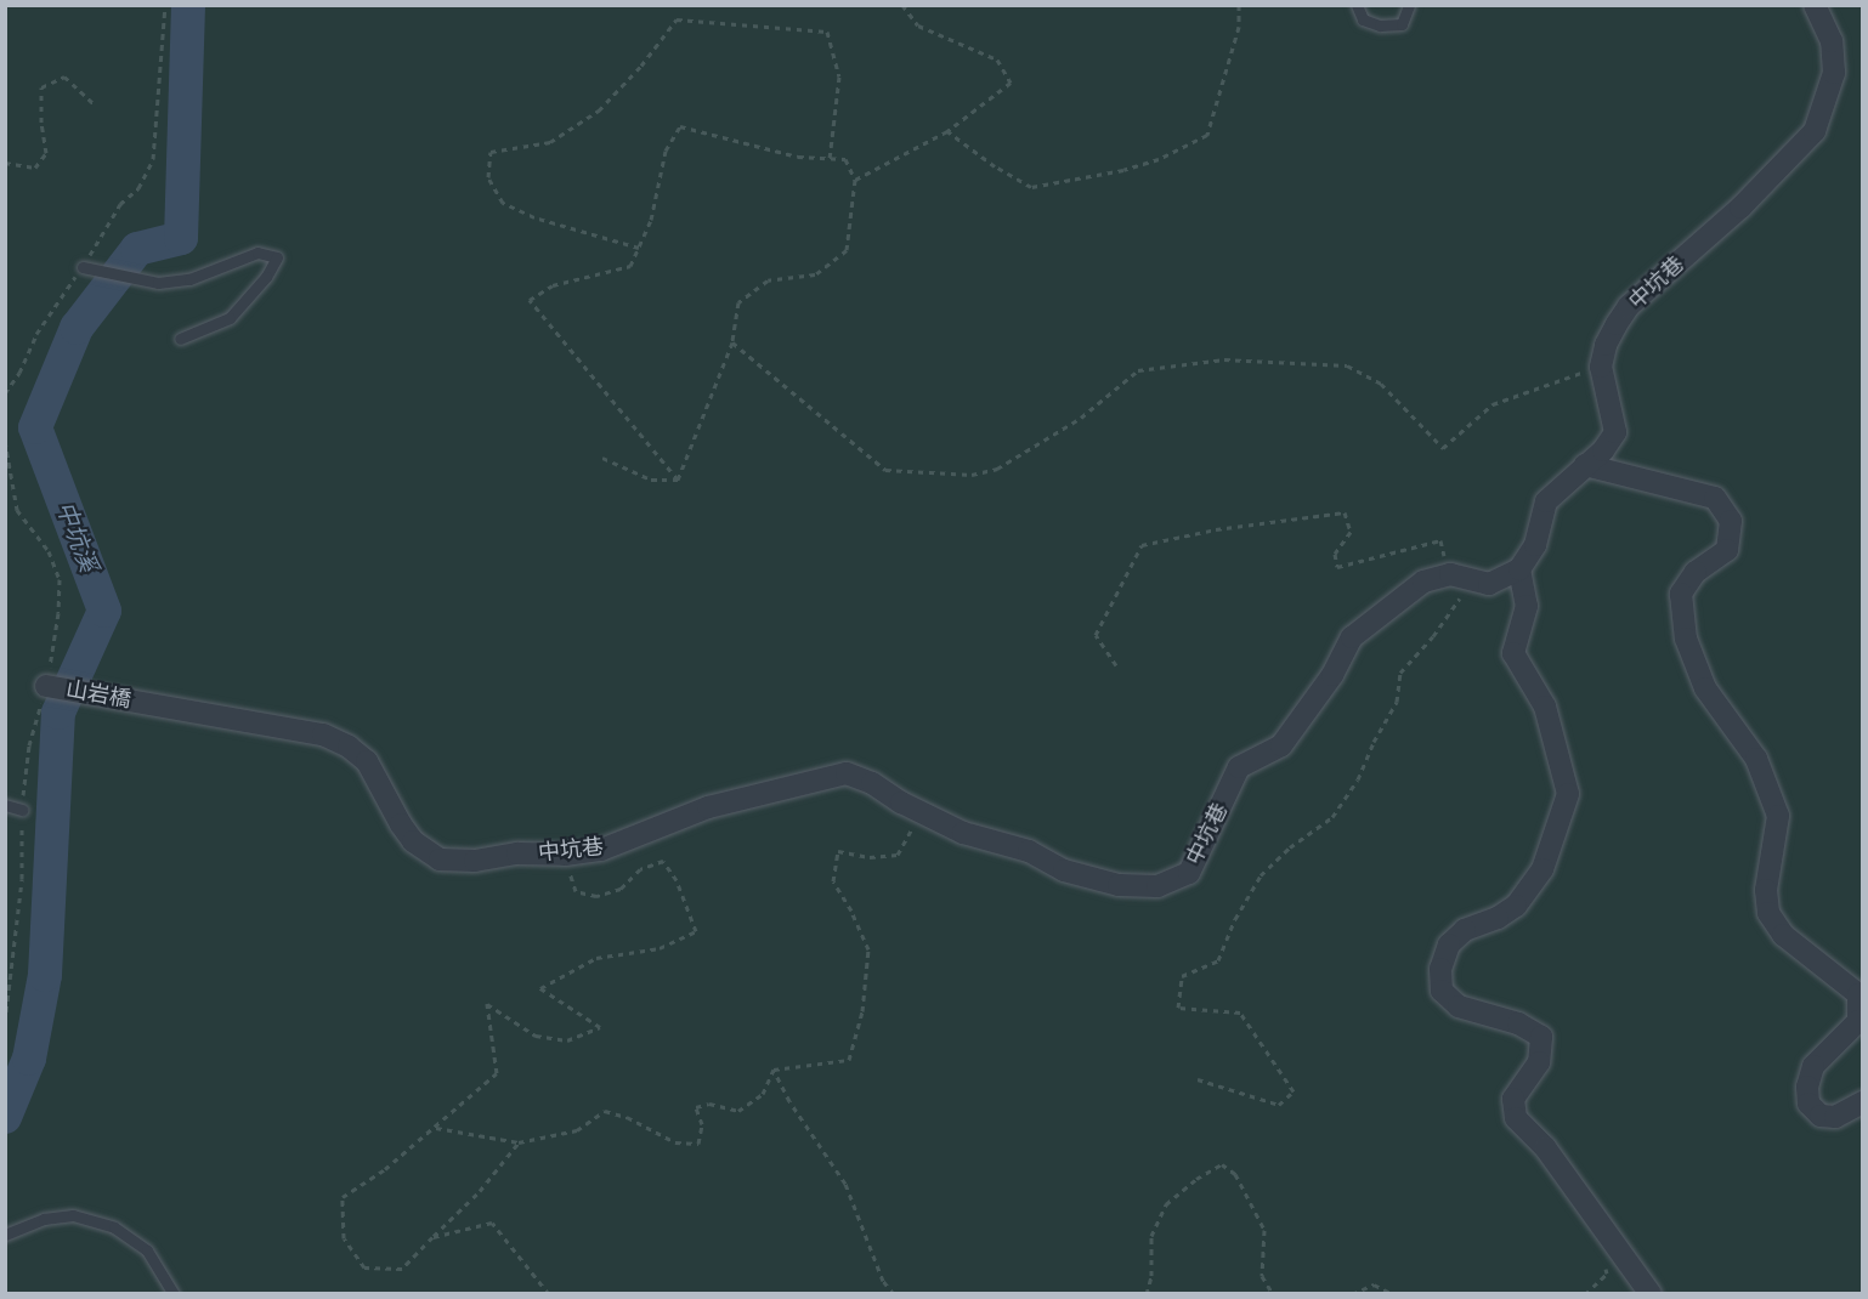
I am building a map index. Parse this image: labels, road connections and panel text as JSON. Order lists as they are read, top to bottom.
{
  "streets": {
    "street": ["中坑巷", "山岩橋"]
  },
  "crossings": [
    ["中坑巷", "山岩橋"]
  ],
  "water": ["中坑溪"]
}
